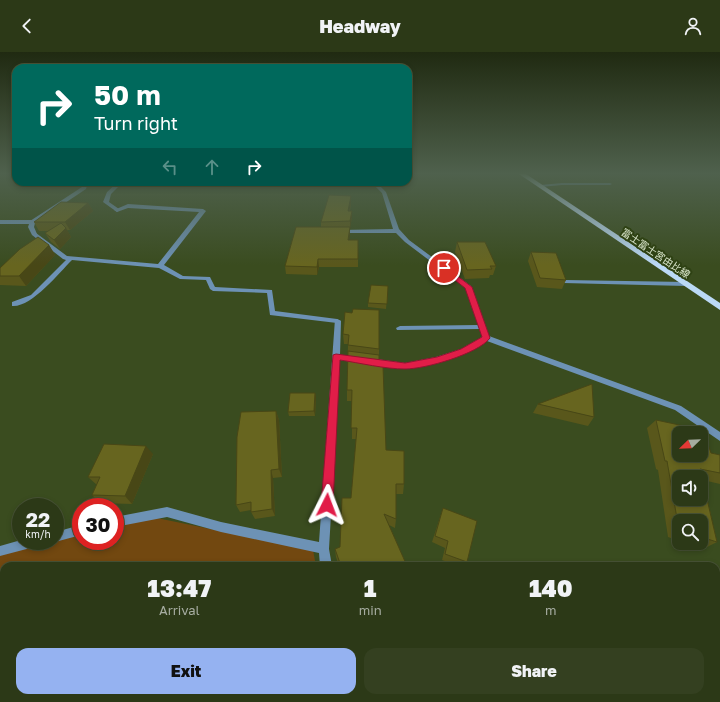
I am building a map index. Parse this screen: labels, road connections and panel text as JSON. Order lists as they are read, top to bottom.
{
  "streets": {
    "main road": ["富士富士宮由比線"]
  },
  "north": "bottom left",
  "page": {
    "header": "Headway",
    "turn": ["50 m", "Turn right"],
    "speed": "22 km/h",
    "limit": "30",
    "eta": [
      "13:47",
      "Arrival",
      "1",
      "min",
      "140",
      "m"
    ],
    "buttons": ["Exit", "Share"]
  }
}
